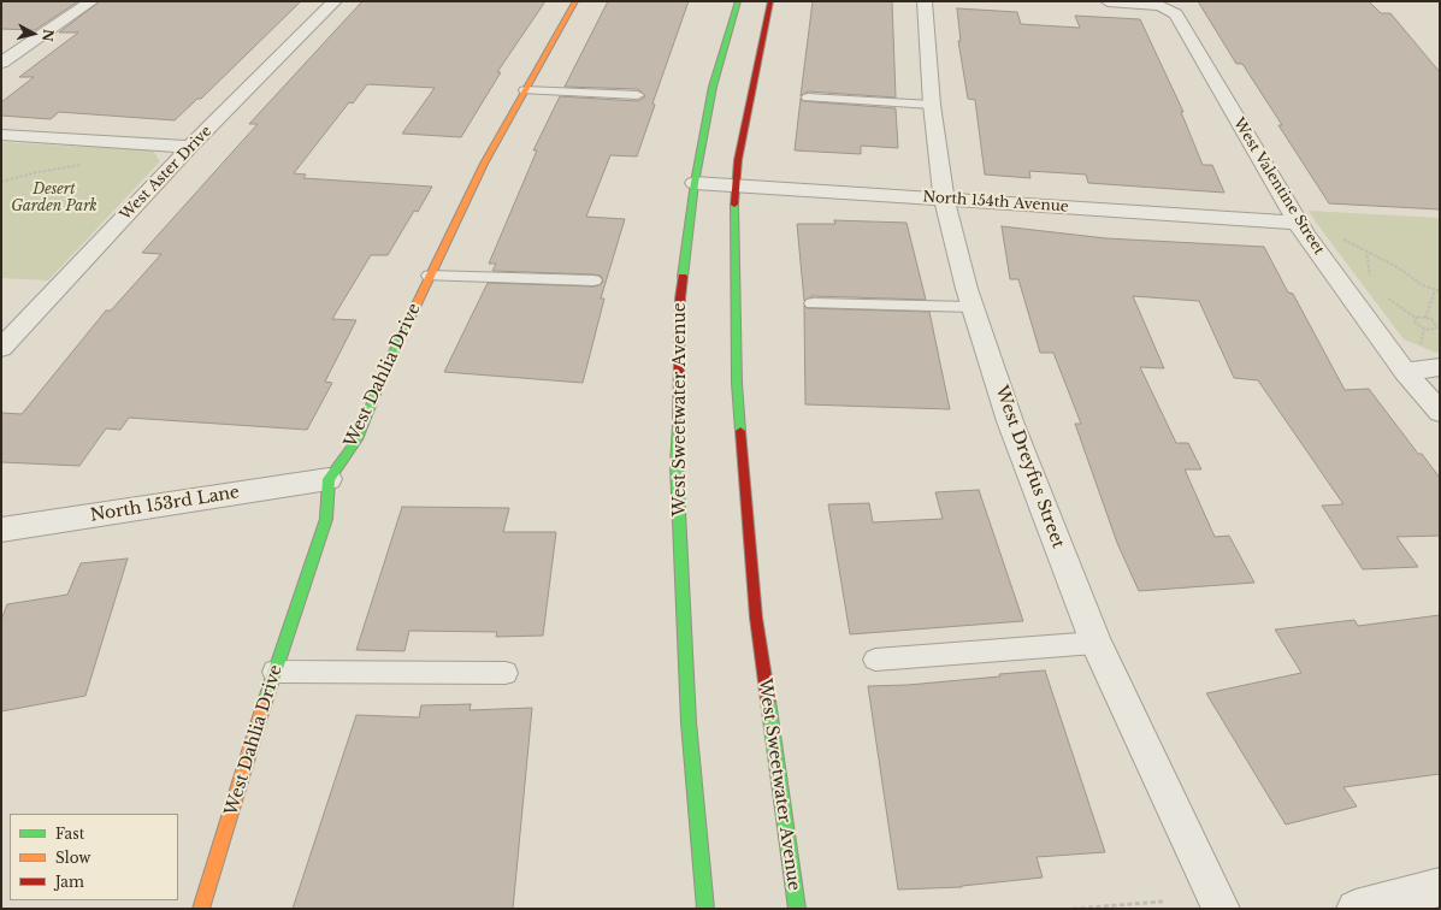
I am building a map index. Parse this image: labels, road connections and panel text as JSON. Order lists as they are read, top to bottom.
{
  "streets": {
    "street": [
      "West Aster Drive",
      "West Valentine Street",
      "North 154th Avenue",
      "West Dahlia Drive",
      "West Sweetwater Avenue",
      "West Dreyfus Street",
      "North 153rd Lane"
    ]
  },
  "crossings": [
    ["West Valentine Street", "North 154th Avenue"],
    ["North 154th Avenue", "West Sweetwater Avenue"],
    ["North 154th Avenue", "West Dreyfus Street"],
    ["West Dahlia Drive", "North 153rd Lane"]
  ],
  "parks": ["Desert Garden Park"],
  "legend": ["Fast", "Slow", "Jam"],
  "north": "right"
}
